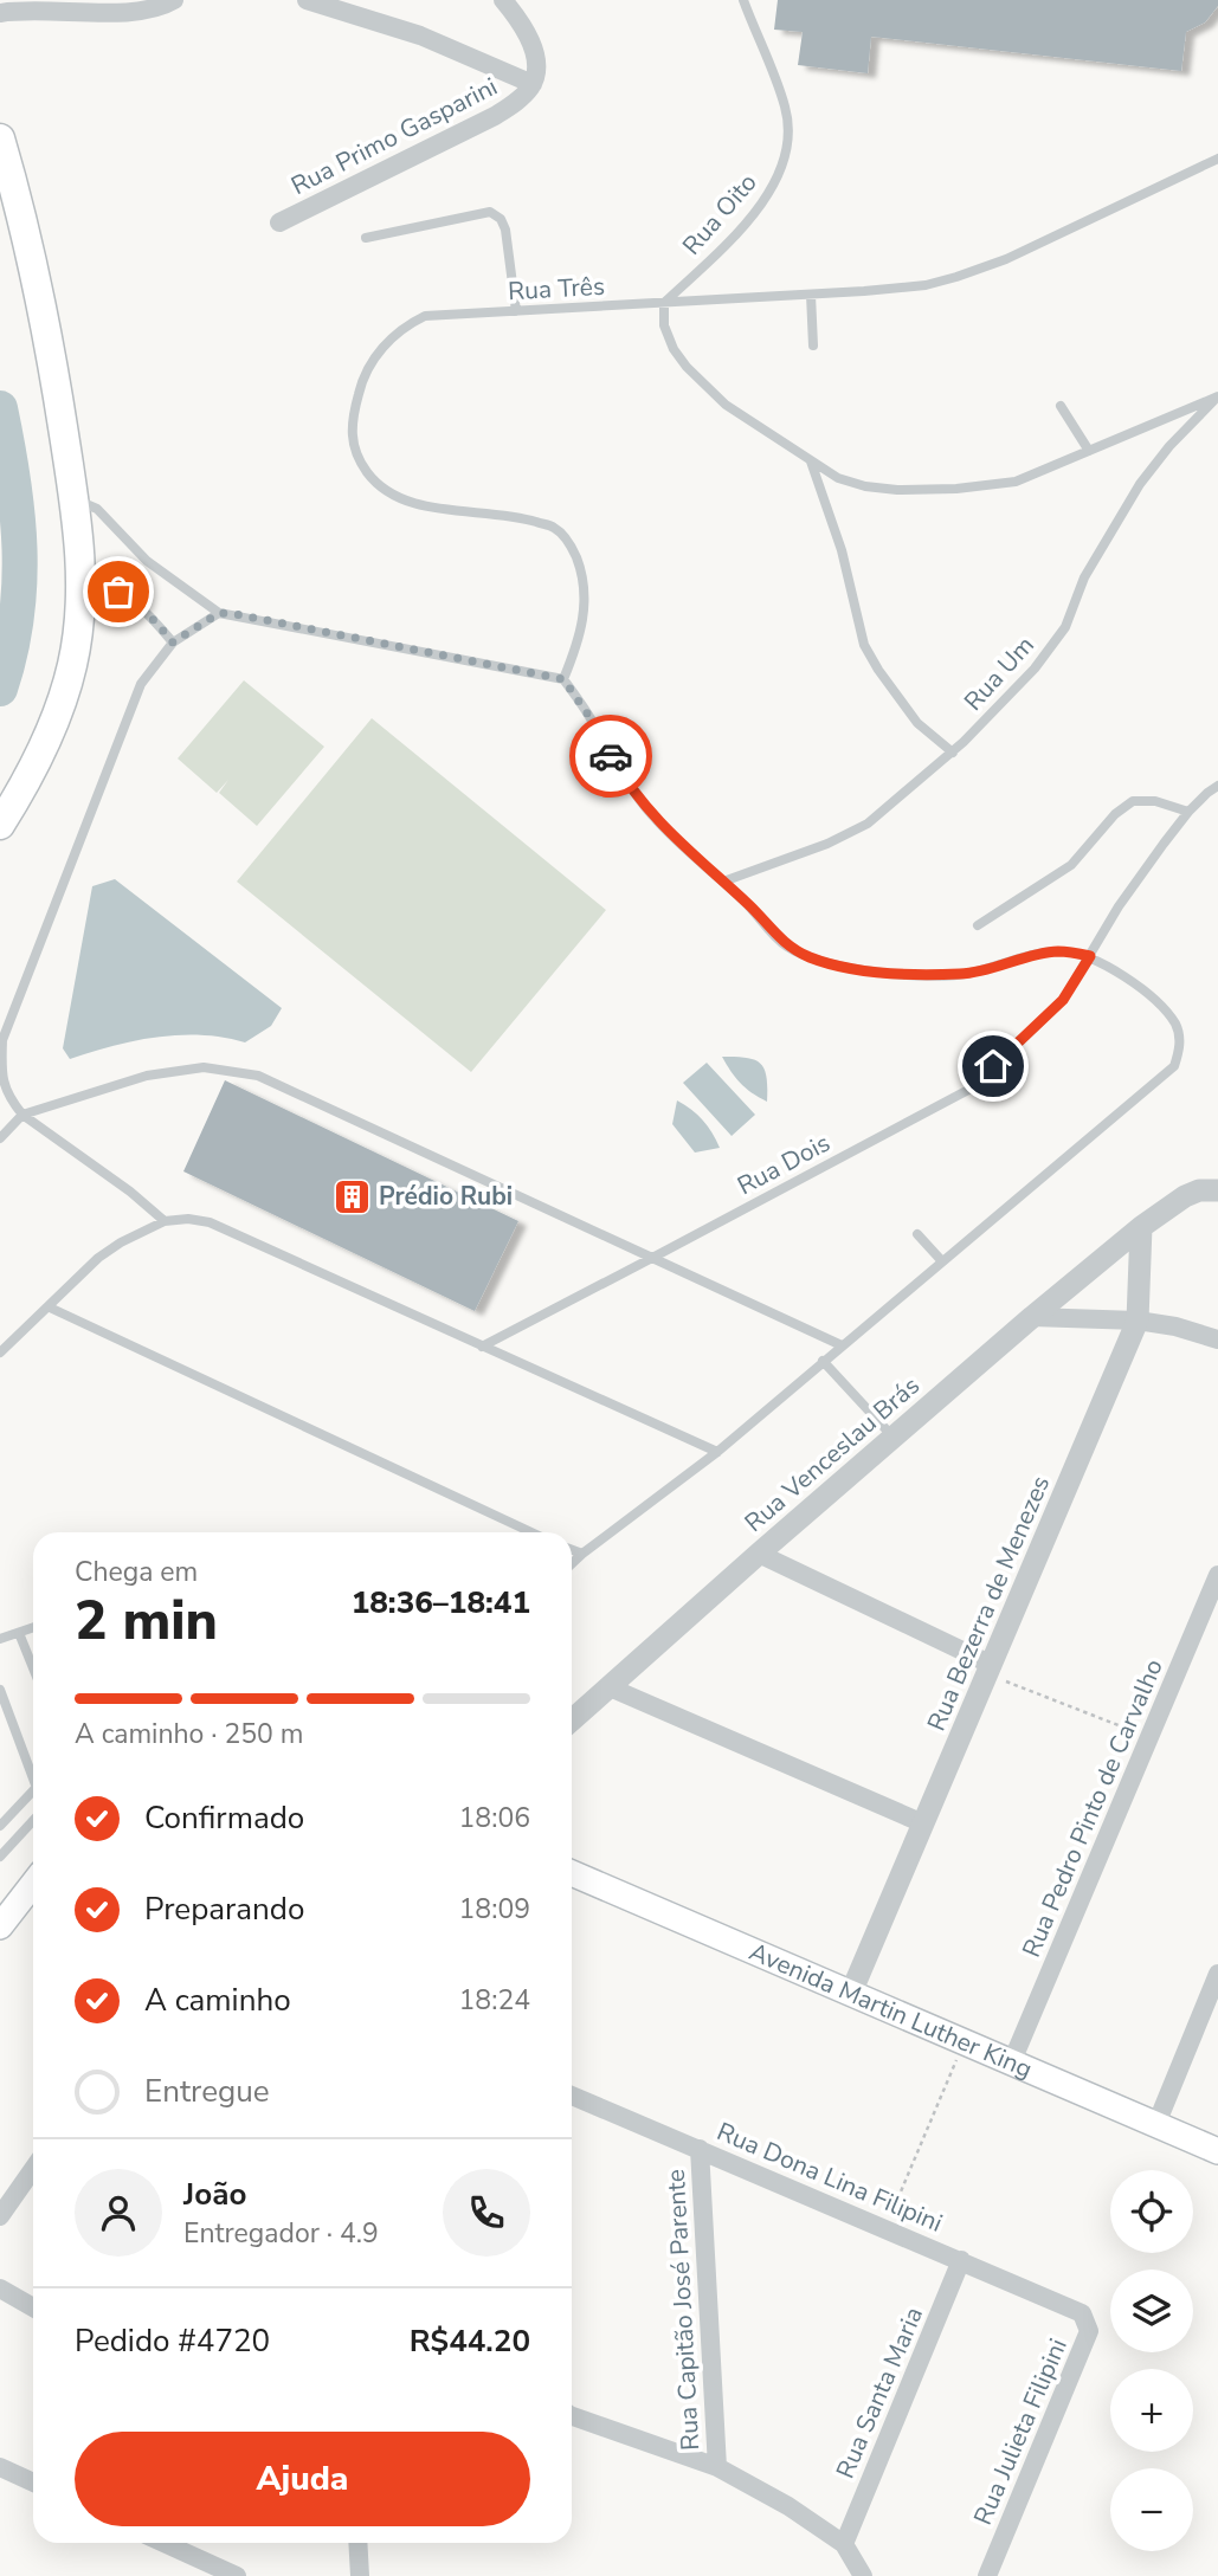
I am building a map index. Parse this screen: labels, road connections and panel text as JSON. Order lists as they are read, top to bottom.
{
  "streets": {
    "main road": ["Avenida Martin Luther King"],
    "street": [
      "Rua Primo Gasparini",
      "Rua Venceslau Brás",
      "Rua Bezerra de Menezes",
      "Rua Pedro Pinto de Carvalho",
      "Rua Dona Lina Filipini",
      "Rua Capitão José Parente",
      "Rua Santa Maria",
      "Rua Julieta Filipini"
    ],
    "lane": [
      "Rua Oito",
      "Rua Três",
      "Rua Um",
      "Rua Dois"
    ]
  },
  "crossings": [
    ["Rua Oito", "Rua Três"],
    ["Rua Venceslau Brás", "Rua Bezerra de Menezes"],
    ["Rua Bezerra de Menezes", "Avenida Martin Luther King"],
    ["Rua Pedro Pinto de Carvalho", "Avenida Martin Luther King"],
    ["Rua Dona Lina Filipini", "Rua Capitão José Parente"],
    ["Rua Dona Lina Filipini", "Rua Santa Maria"],
    ["Rua Dona Lina Filipini", "Rua Julieta Filipini"]
  ],
  "places": {
    "building": ["Prédio Rubi"]
  },
  "page": {
    "heading": ["2 min", "Chega em", "18:36–18:41"],
    "panel": [
      "João",
      "Entregador · 4.9",
      "Pedido #4720",
      "R$44.20"
    ],
    "bar": "A caminho · 250 m",
    "list": [
      ["Confirmado", "18:06"],
      ["Preparando", "18:09"],
      ["A caminho", "18:24"],
      "Entregue"
    ],
    "map_buttons": ["+", "−"],
    "buttons": "Ajuda"
  }
}
